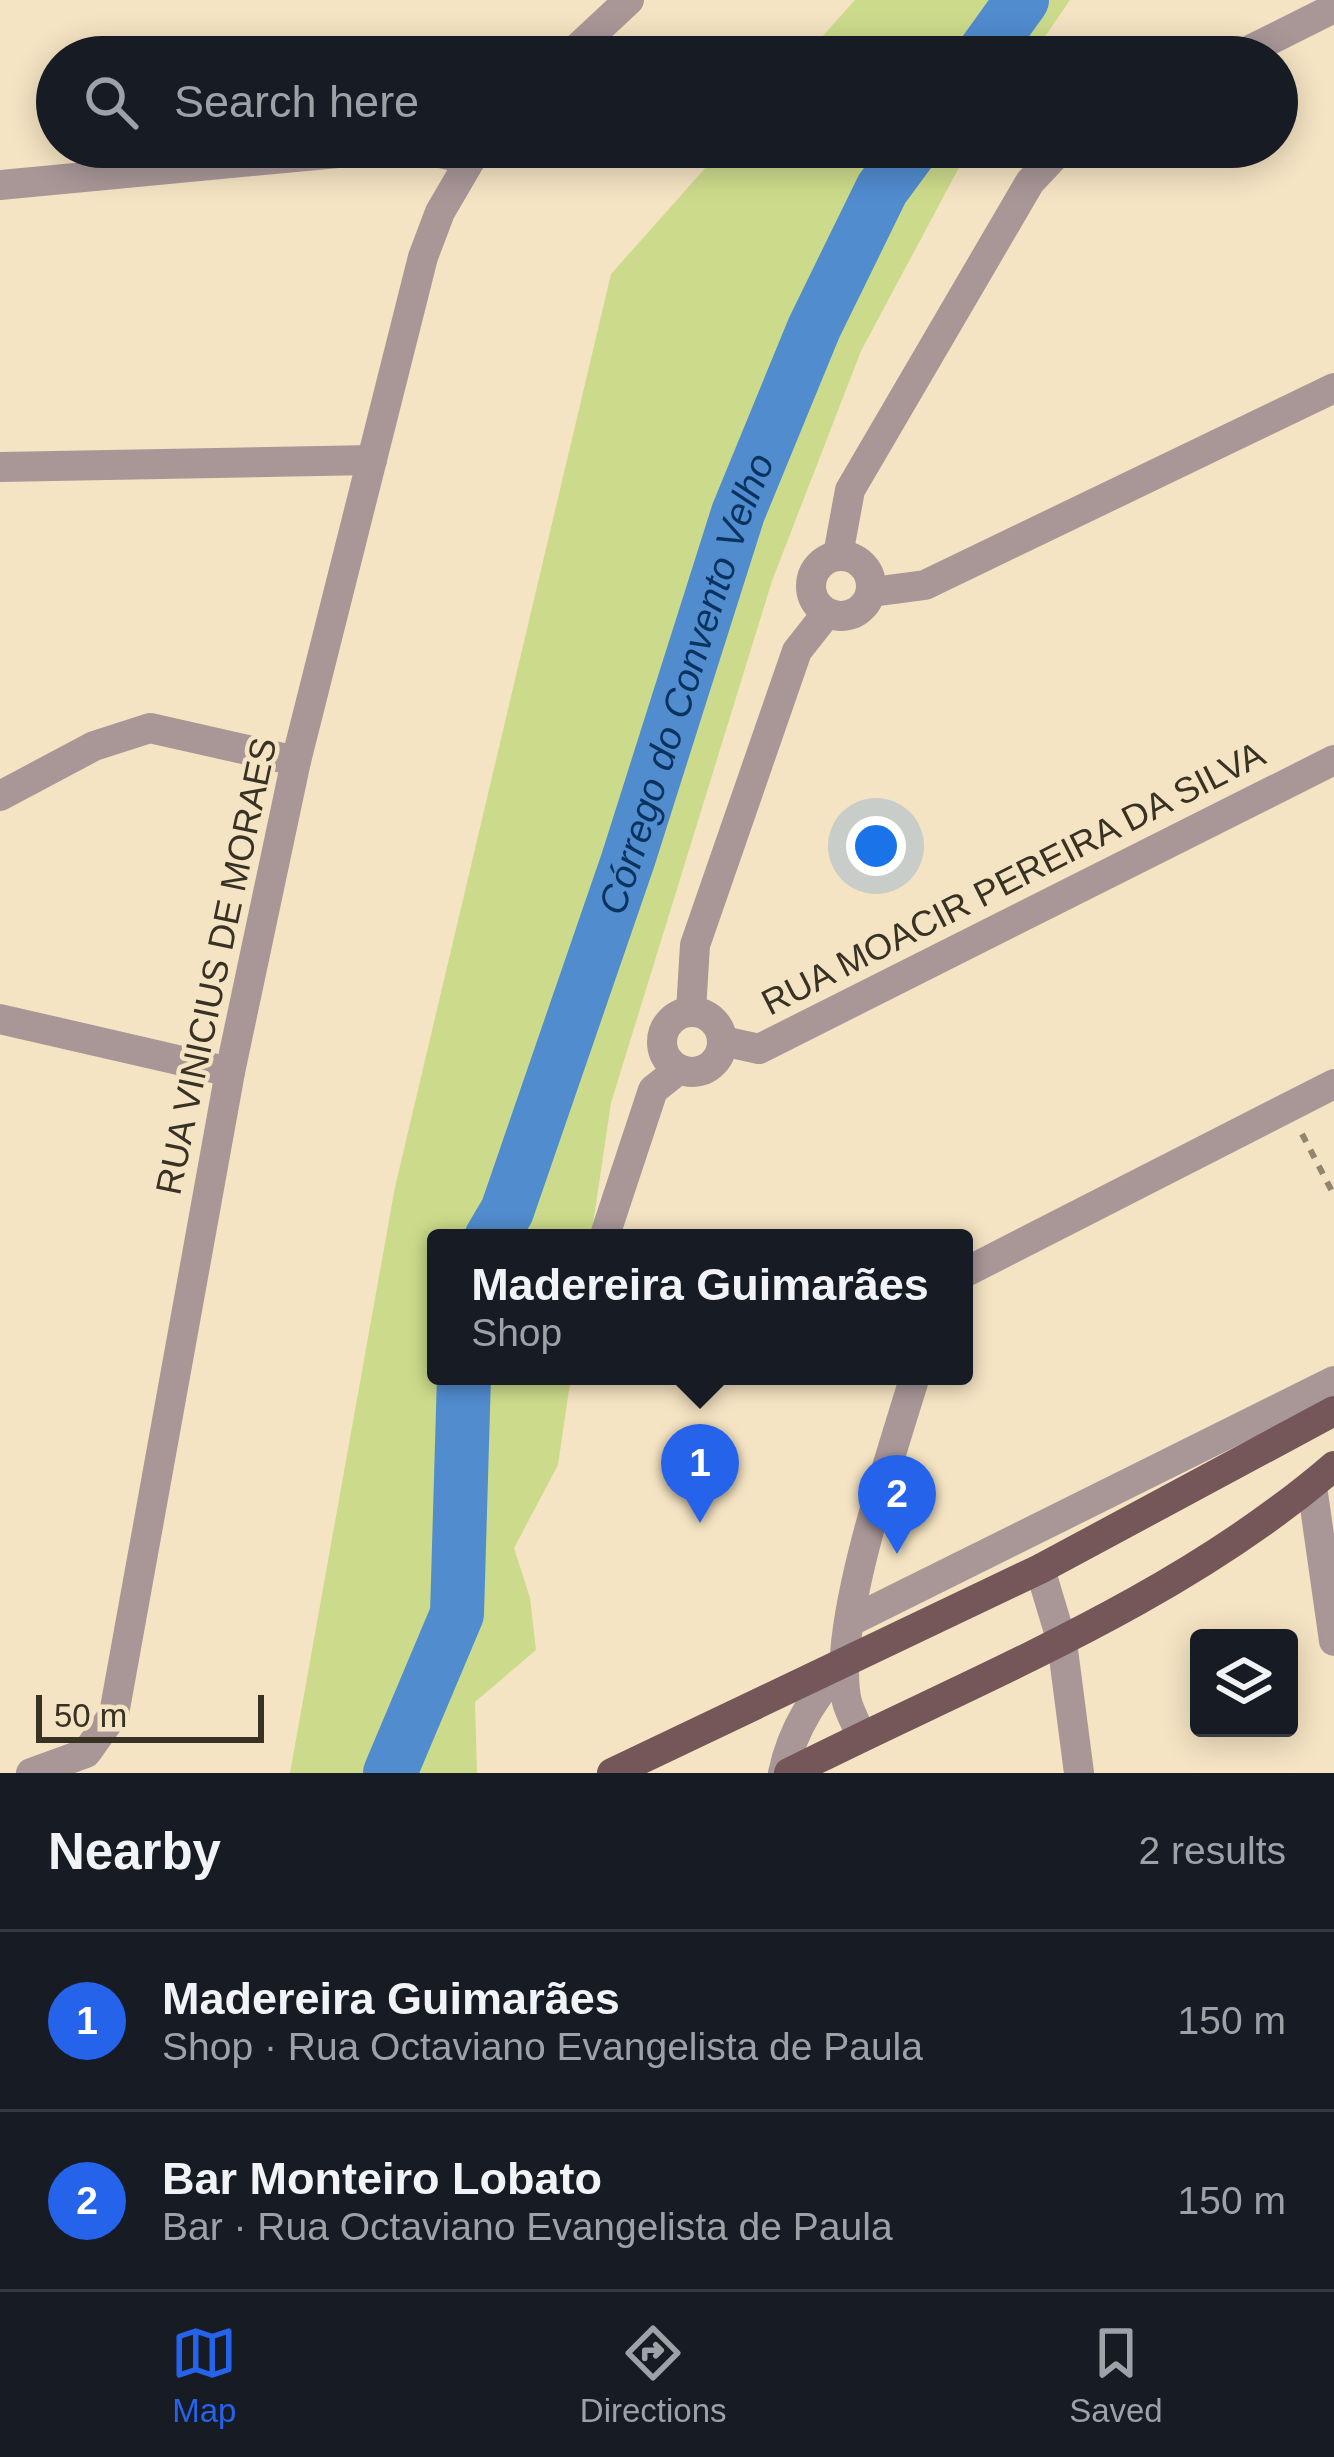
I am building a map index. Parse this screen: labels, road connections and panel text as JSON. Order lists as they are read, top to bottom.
{
  "streets": {
    "street": ["RUA MOACIR PEREIRA DA SILVA", "RUA VINICIUS DE MORAES"]
  },
  "water": ["Córrego do Convento Velho"],
  "scale_bar": "50 m",
  "page": {
    "search": "Search here",
    "popup": ["Madereira Guimarães", "Shop"],
    "pins": ["1", "2"],
    "scale": "50 m",
    "heading": ["Nearby", "2 results"],
    "list": [
      {
        "mark": "1",
        "name": "Madereira Guimarães",
        "note": "Shop · Rua Octaviano Evangelista de Paula",
        "value": "150 m"
      },
      {
        "mark": "2",
        "name": "Bar Monteiro Lobato",
        "note": "Bar · Rua Octaviano Evangelista de Paula",
        "value": "150 m"
      }
    ],
    "nav": ["Map", "Directions", "Saved"]
  }
}
